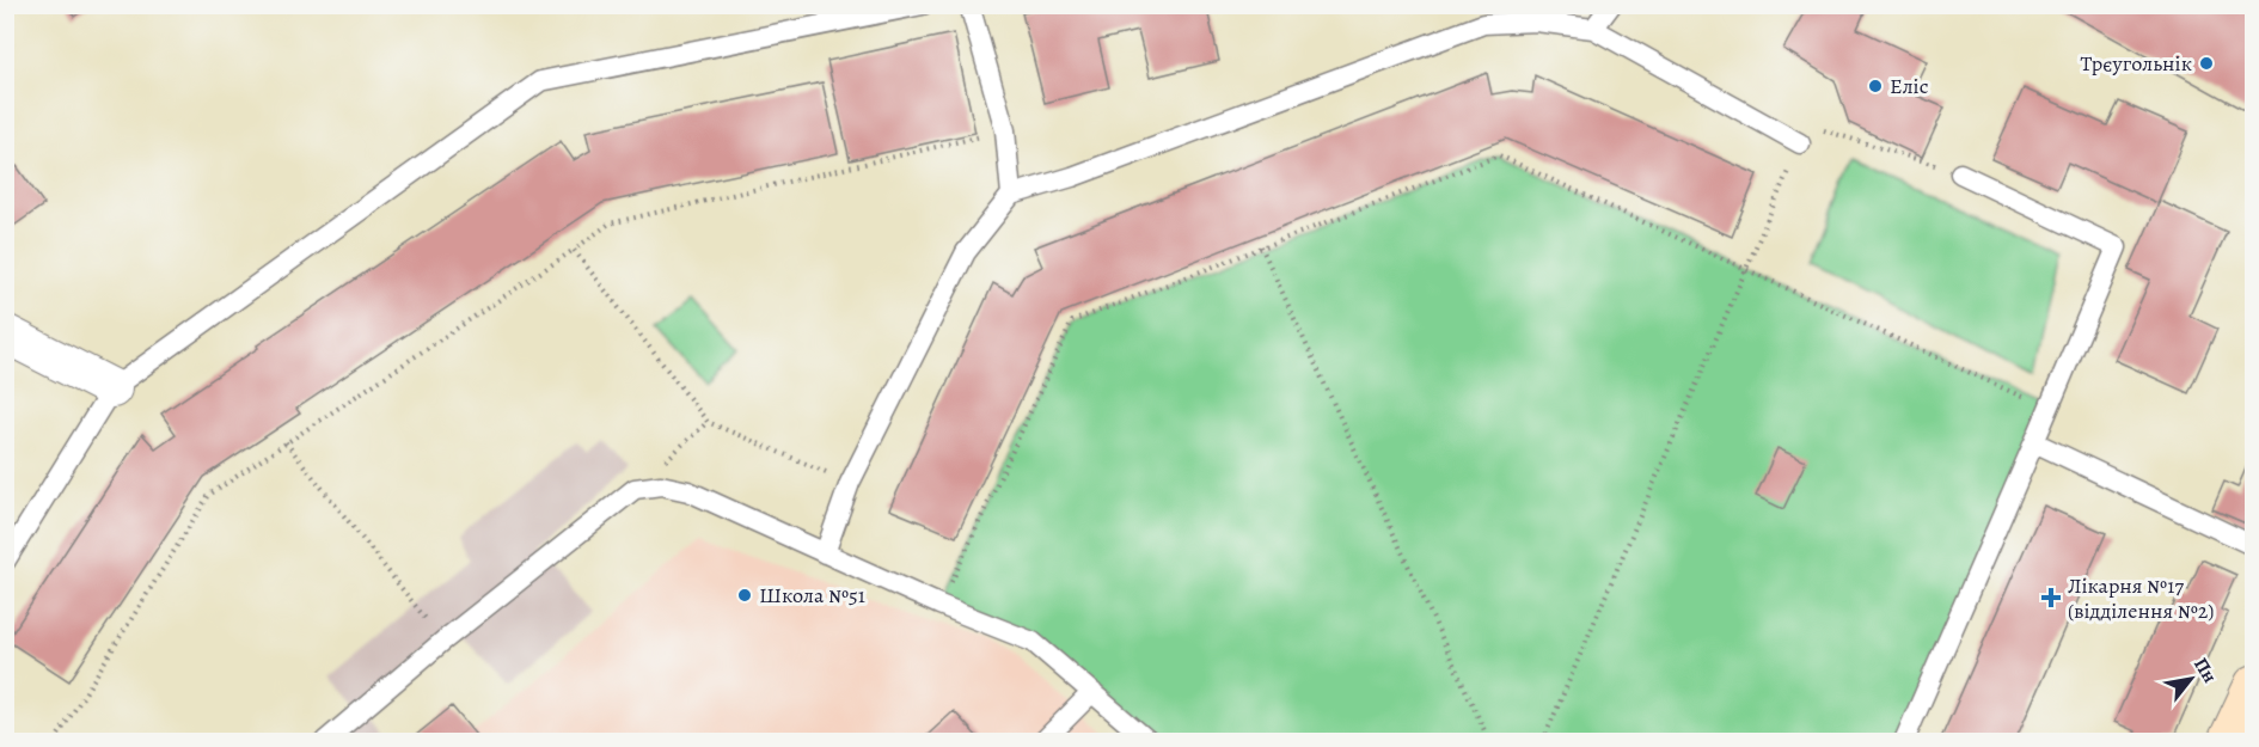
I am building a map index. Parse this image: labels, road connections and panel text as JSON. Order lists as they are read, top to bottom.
{
  "places": {
    "other": ["Трєугольнік", "Еліс", "Школа №51"],
    "health": ["Лікарня №17 (відділення №2)"]
  },
  "north": "top right"
}
